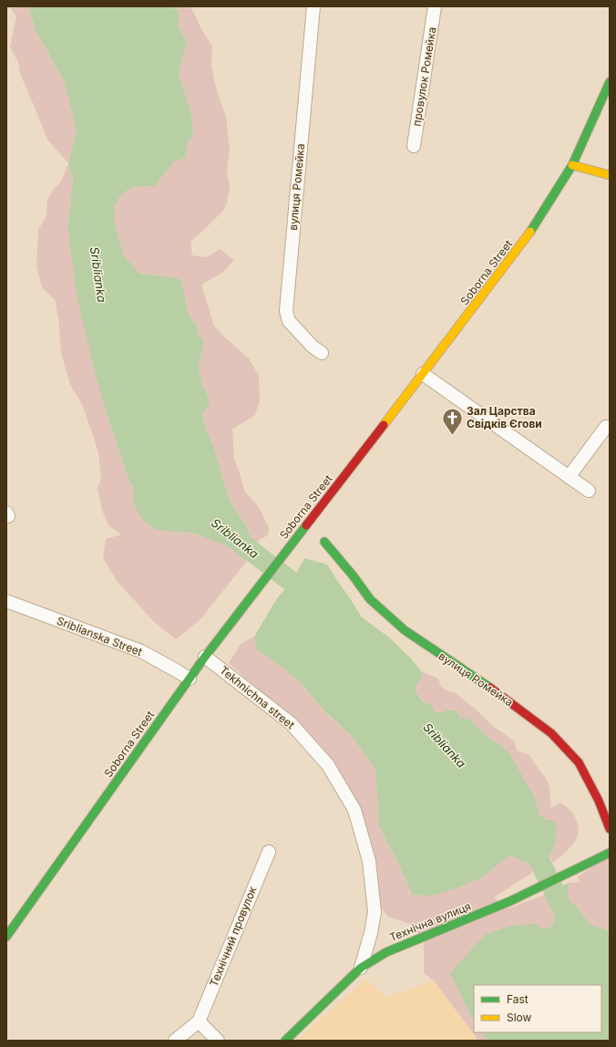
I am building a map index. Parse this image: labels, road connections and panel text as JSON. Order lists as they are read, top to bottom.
{
  "streets": {
    "main road": [
      "вулиця Ромейка",
      "Soborna Street",
      "Tekhnichna street",
      "Технічна вулиця"
    ],
    "street": ["провулок Ромейка", "Sriblianska Street", "Технічний провулок"]
  },
  "crossings": [
    ["Soborna Street", "Sriblianska Street"],
    ["Soborna Street", "Tekhnichna street"],
    ["Tekhnichna street", "Технічна вулиця"]
  ],
  "water": ["Sriblianka"],
  "places": {
    "church": ["Зал Царства Свідків Єгови"]
  },
  "legend": ["Fast", "Slow"]
}
